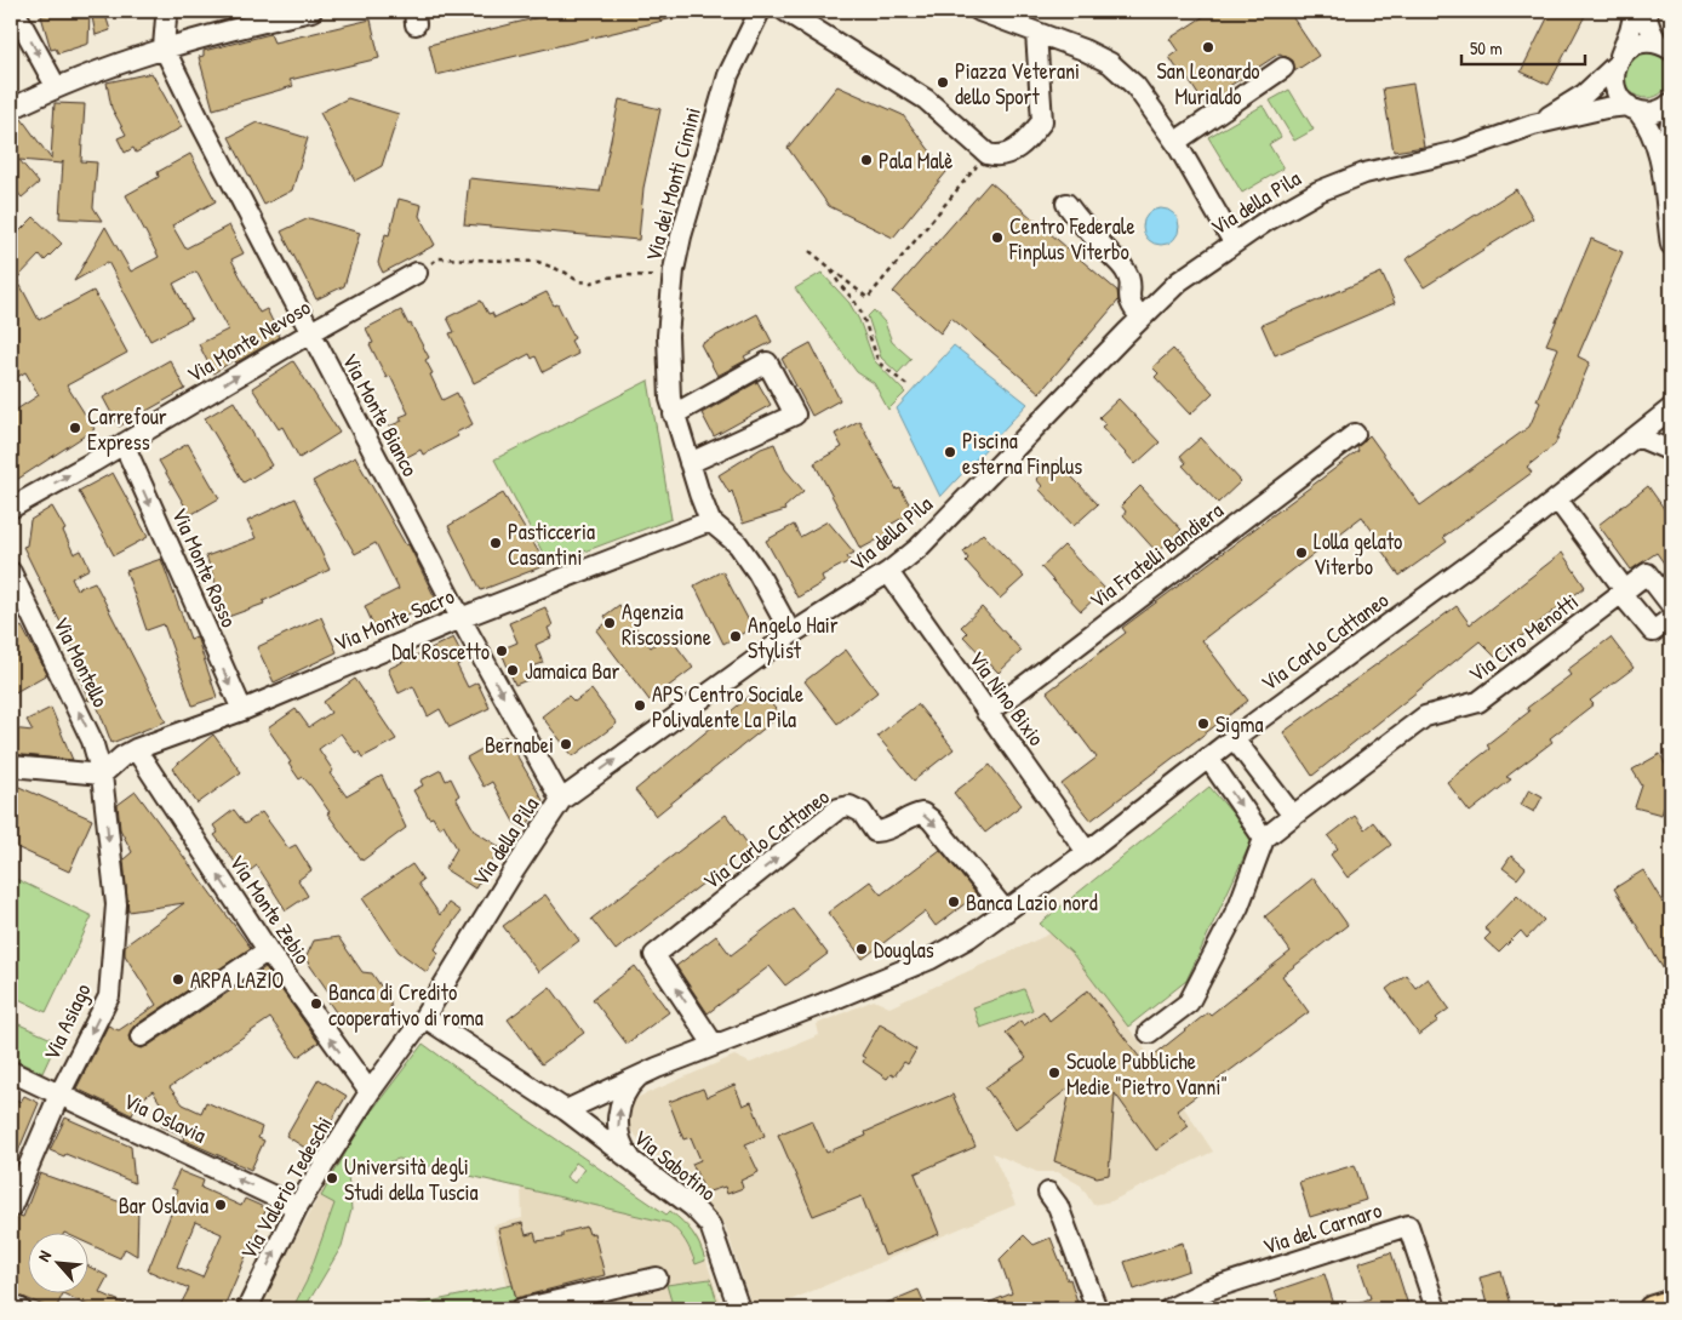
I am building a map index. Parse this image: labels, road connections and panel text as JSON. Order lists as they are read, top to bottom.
{
  "streets": {
    "street": [
      "Via dei Monti Cimini",
      "Via della Pila",
      "Via Monte Nevoso",
      "Via Monte Bianco",
      "Via Fratelli Bandiera",
      "Via Monte Rosso",
      "Via Monte Sacro",
      "Via Ciro Menotti",
      "Via Carlo Cattaneo",
      "Via Montello",
      "Via Nino Bixio",
      "Via Monte Zebio",
      "Via Asiago",
      "Via Oslavia",
      "Via Sabotino",
      "Via Valerio Tedeschi",
      "Via del Carnaro"
    ]
  },
  "crossings": [
    ["Via dei Monti Cimini", "Via della Pila"],
    ["Via dei Monti Cimini", "Via Monte Sacro"],
    ["Via della Pila", "Via Monte Bianco"],
    ["Via della Pila", "Via Nino Bixio"],
    ["Via della Pila", "Via Monte Zebio"],
    ["Via della Pila", "Via Valerio Tedeschi"],
    ["Via Monte Nevoso", "Via Monte Bianco"],
    ["Via Monte Nevoso", "Via Monte Rosso"],
    ["Via Monte Bianco", "Via Monte Sacro"],
    ["Via Fratelli Bandiera", "Via Nino Bixio"],
    ["Via Monte Rosso", "Via Monte Sacro"],
    ["Via Monte Sacro", "Via Montello"],
    ["Via Monte Sacro", "Via Monte Zebio"],
    ["Via Monte Sacro", "Via Asiago"],
    ["Via Carlo Cattaneo", "Via Nino Bixio"],
    ["Via Carlo Cattaneo", "Via Sabotino"],
    ["Via Montello", "Via Asiago"],
    ["Via Monte Zebio", "Via Valerio Tedeschi"],
    ["Via Asiago", "Via Oslavia"],
    ["Via Oslavia", "Via Valerio Tedeschi"]
  ],
  "one_way": [
    "Via Monte Nevoso",
    "Via Monte Rosso",
    "Via Montello",
    "Via Monte Zebio",
    "Via Asiago",
    "Via Oslavia",
    "Via Valerio Tedeschi"
  ],
  "places": [
    "San Leonardo Murialdo",
    "Piazza Veterani dello Sport",
    "Pala Malè",
    "Centro Federale Finplus Viterbo",
    "Carrefour Express",
    "Piscina esterna Finplus",
    "Pasticceria Casantini",
    "Lolla gelato Viterbo",
    "Agenzia Riscossione",
    "Angelo Hair Stylist",
    "Dal Roscetto",
    "Jamaica Bar",
    "APS Centro Sociale Polivalente La Pila",
    "Sigma",
    "Bernabei",
    "Banca Lazio nord",
    "Douglas",
    "ARPA LAZIO",
    "Banca di Credito cooperativo di roma",
    "Scuole Pubbliche Medie \"Pietro Vanni\"",
    "Università degli Studi della Tuscia",
    "Bar Oslavia"
  ],
  "scale_bar": "50 m",
  "north": "top left"
}
